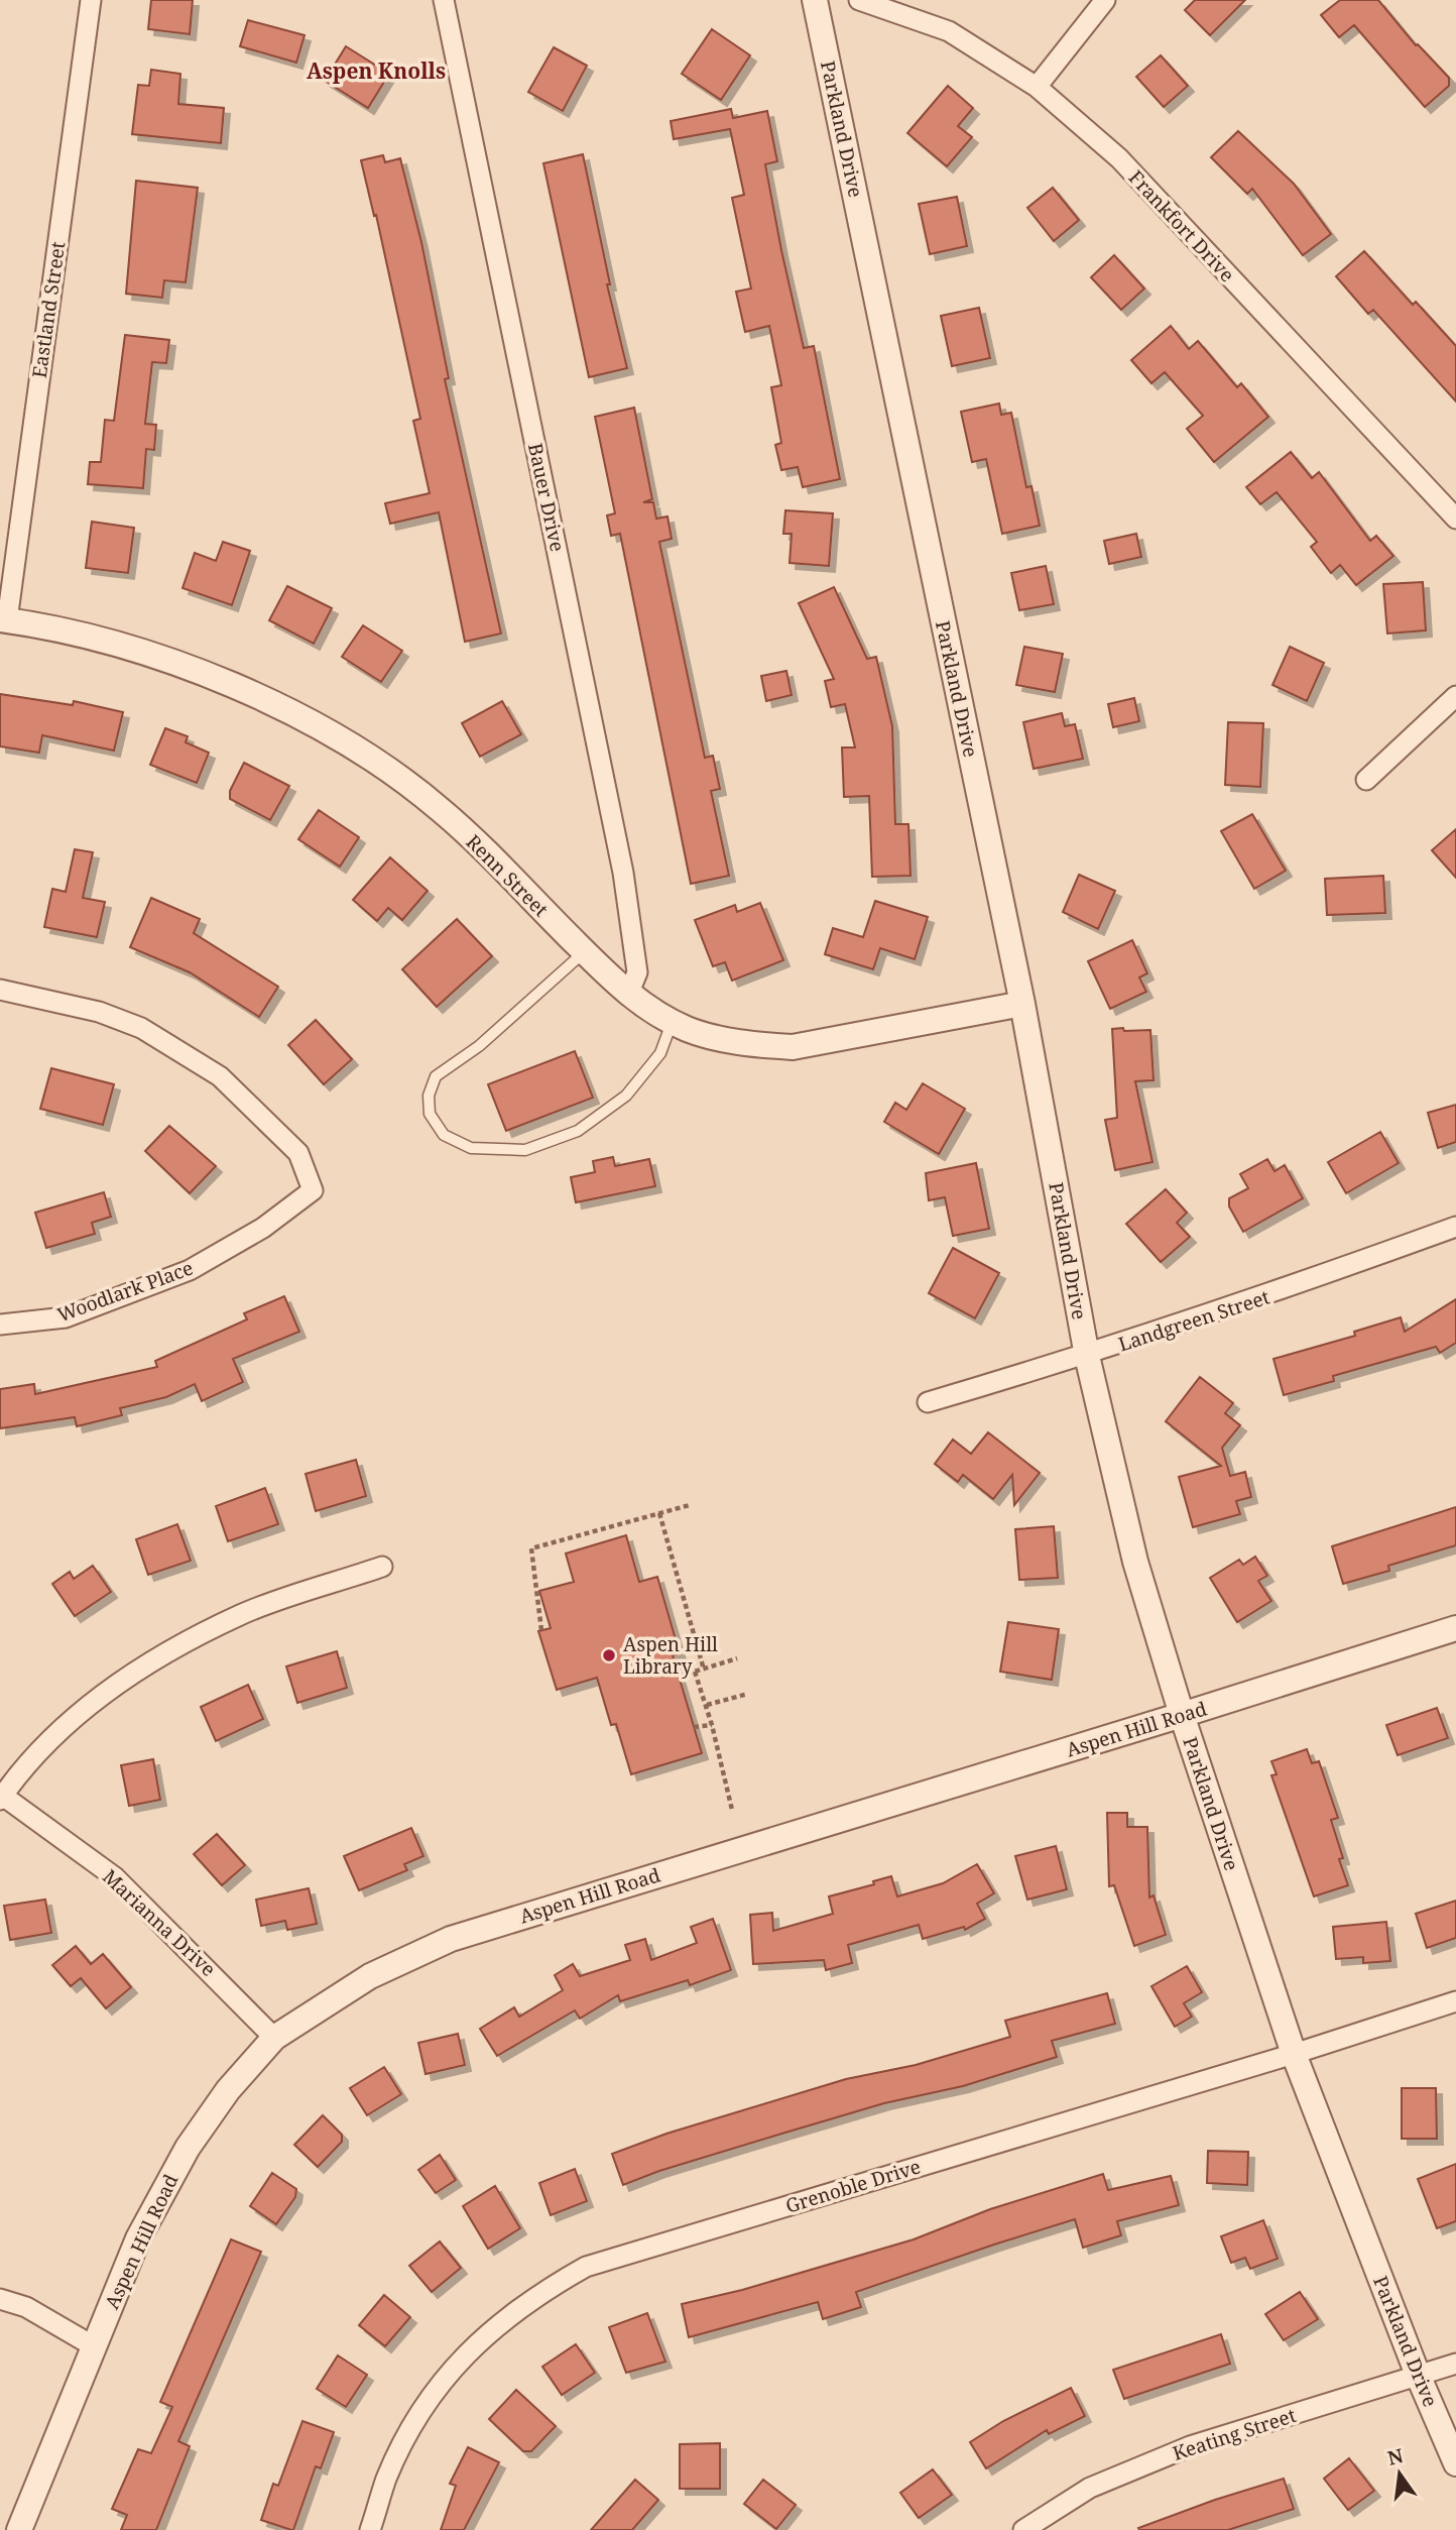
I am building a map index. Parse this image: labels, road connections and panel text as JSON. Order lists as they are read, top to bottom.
{
  "streets": {
    "street": [
      "Parkland Drive",
      "Frankfort Drive",
      "Eastland Street",
      "Bauer Drive",
      "Renn Street",
      "Woodlark Place",
      "Landgreen Street",
      "Aspen Hill Road",
      "Marianna Drive",
      "Grenoble Drive",
      "Keating Street"
    ]
  },
  "crossings": [
    ["Parkland Drive", "Renn Street"],
    ["Parkland Drive", "Landgreen Street"],
    ["Parkland Drive", "Aspen Hill Road"],
    ["Parkland Drive", "Grenoble Drive"],
    ["Parkland Drive", "Keating Street"],
    ["Eastland Street", "Renn Street"],
    ["Bauer Drive", "Renn Street"],
    ["Aspen Hill Road", "Marianna Drive"]
  ],
  "districts": ["Aspen Knolls"],
  "places": ["Aspen Hill Library"],
  "north": "top"
}
